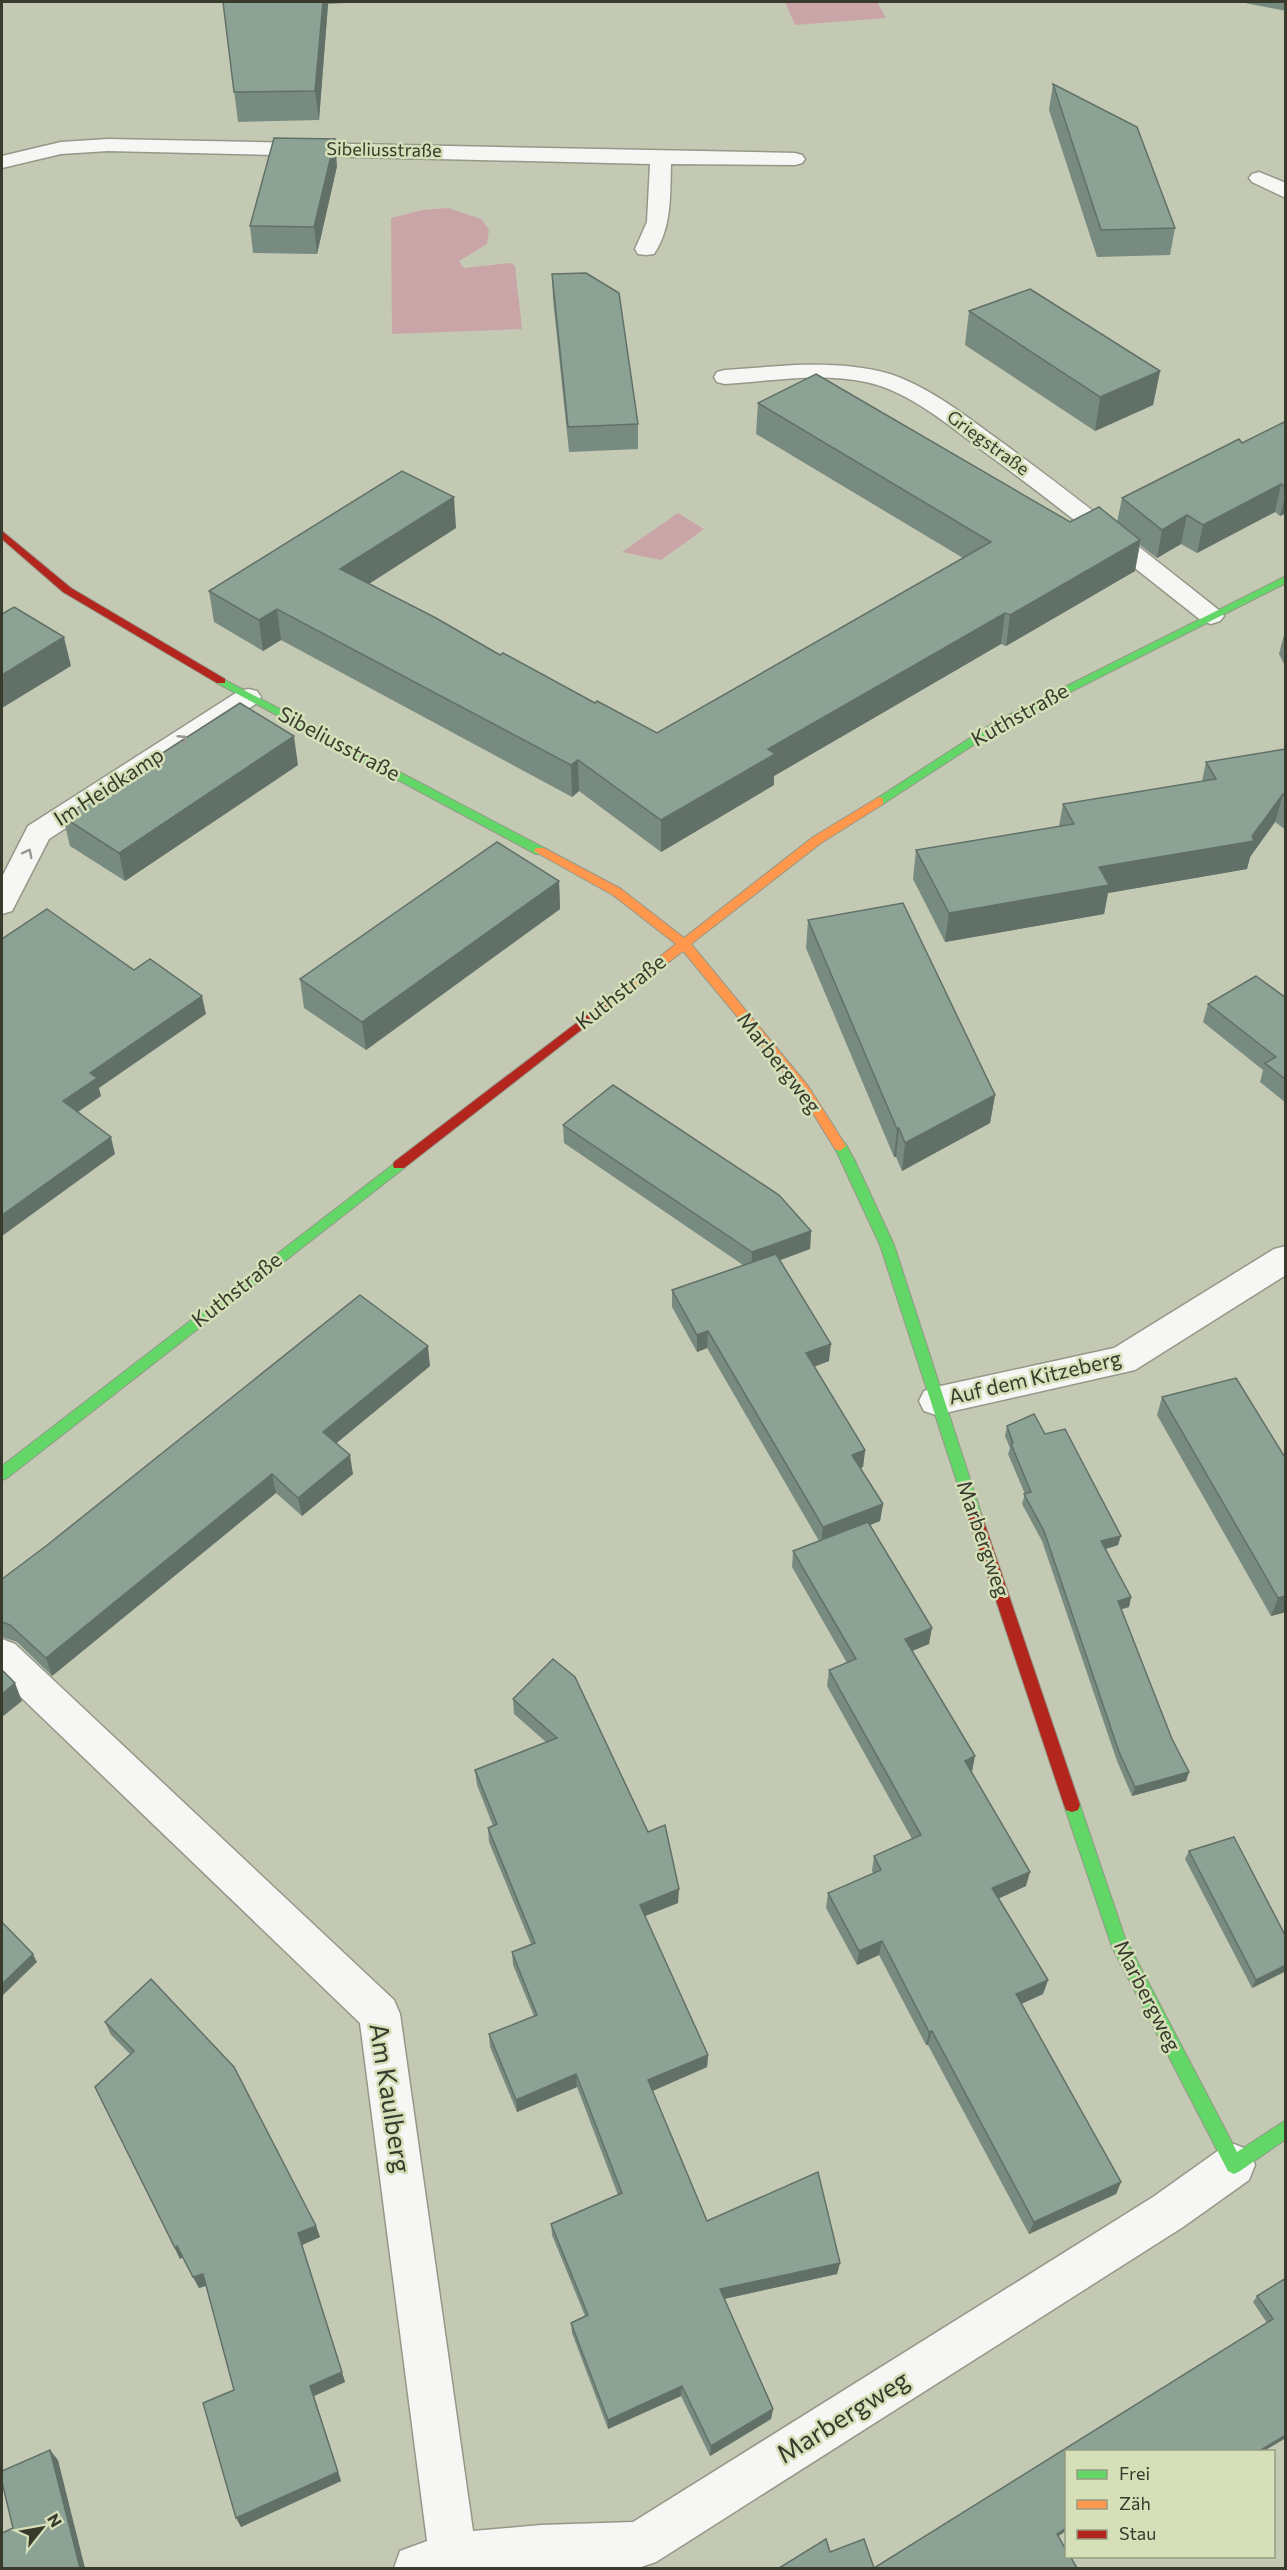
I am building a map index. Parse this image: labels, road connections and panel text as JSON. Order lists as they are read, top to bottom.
{
  "streets": {
    "street": [
      "Sibeliusstraße",
      "Griegstraße",
      "Kuthstraße",
      "Im Heidkamp",
      "Marbergweg",
      "Auf dem Kitzeberg",
      "Am Kaulberg"
    ]
  },
  "crossings": [
    ["Sibeliusstraße", "Kuthstraße"],
    ["Sibeliusstraße", "Im Heidkamp"],
    ["Sibeliusstraße", "Marbergweg"],
    ["Griegstraße", "Kuthstraße"],
    ["Kuthstraße", "Marbergweg"],
    ["Marbergweg", "Auf dem Kitzeberg"],
    ["Marbergweg", "Am Kaulberg"]
  ],
  "one_way": ["Im Heidkamp"],
  "legend": ["Frei", "Zäh", "Stau"],
  "north": "top right"
}
